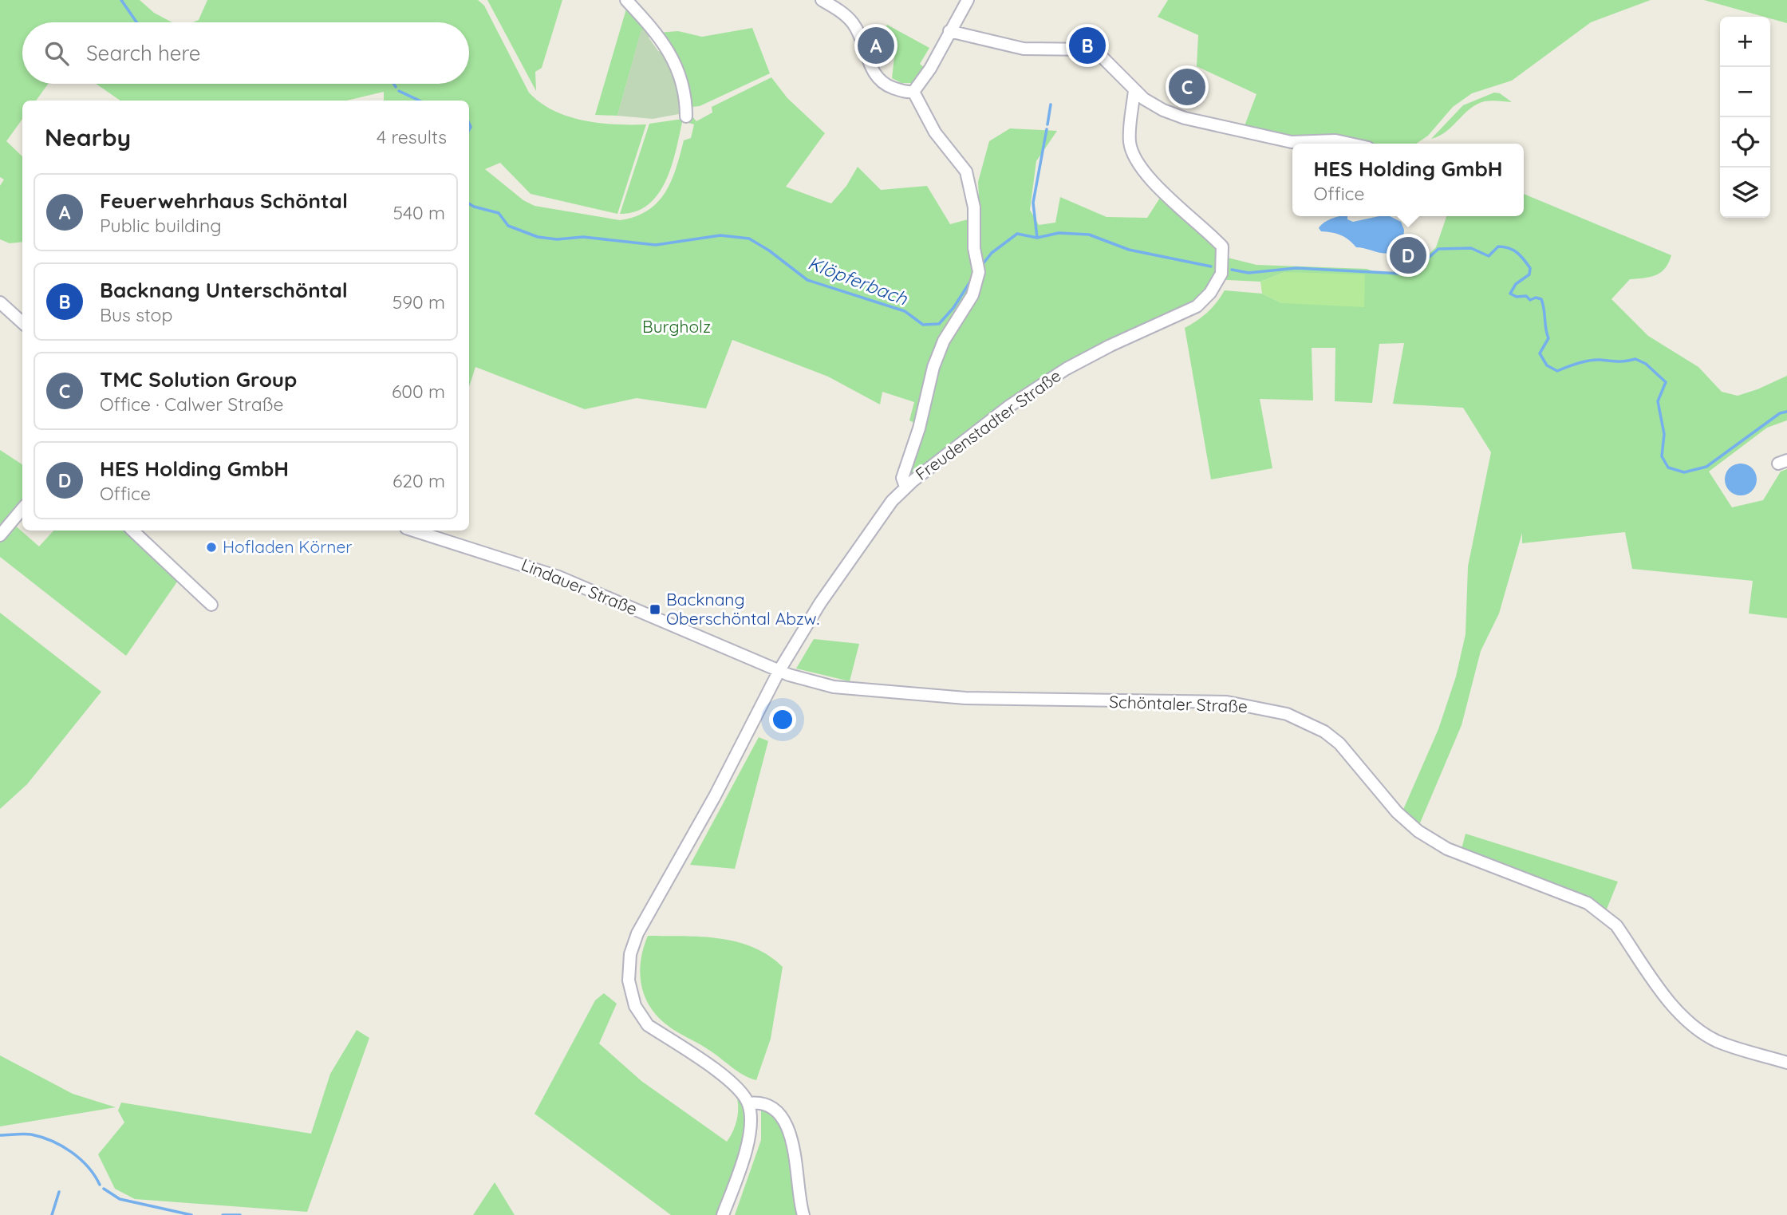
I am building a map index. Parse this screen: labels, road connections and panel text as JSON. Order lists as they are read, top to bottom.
{
  "streets": {
    "street": ["Freudenstadter Straße", "Lindauer Straße", "Schöntaler Straße"]
  },
  "crossings": [
    ["Freudenstadter Straße", "Lindauer Straße"],
    ["Freudenstadter Straße", "Schöntaler Straße"],
    ["Lindauer Straße", "Schöntaler Straße"]
  ],
  "water": ["Klöpferbach"],
  "parks": ["Burgholz"],
  "places": {
    "other": ["Hofladen Körner"],
    "transit": ["Backnang Oberschöntal Abzw."]
  },
  "page": {
    "map_buttons": ["+", "−"],
    "search": "Search here",
    "pins": [
      "A",
      "B",
      "C",
      "D"
    ],
    "heading": ["Nearby", "4 results"],
    "popup": ["HES Holding GmbH", "Office"],
    "list": [
      {
        "mark": "A",
        "name": "Feuerwehrhaus Schöntal",
        "note": "Public building",
        "value": "540 m"
      },
      {
        "mark": "B",
        "name": "Backnang Unterschöntal",
        "note": "Bus stop",
        "value": "590 m"
      },
      {
        "mark": "C",
        "name": "TMC Solution Group",
        "note": "Office · Calwer Straße",
        "value": "600 m"
      },
      {
        "mark": "D",
        "name": "HES Holding GmbH",
        "note": "Office",
        "value": "620 m"
      }
    ]
  }
}
